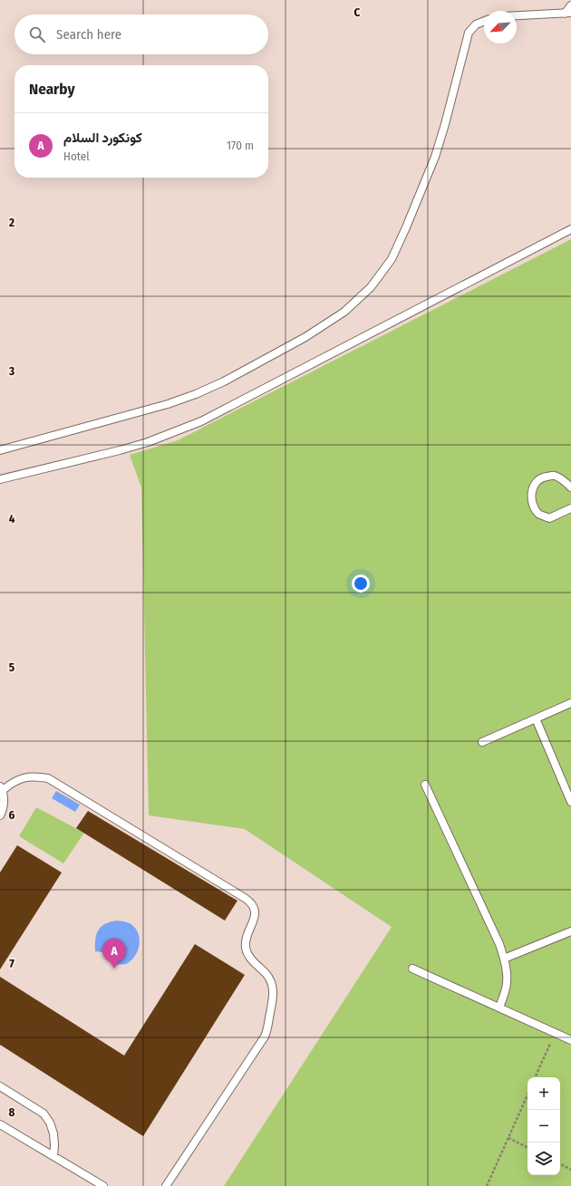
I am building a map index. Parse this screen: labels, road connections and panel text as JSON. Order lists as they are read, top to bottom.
{
  "north": "bottom left",
  "page": {
    "search": "Search here",
    "heading": "Nearby",
    "list": [
      {
        "mark": "A",
        "name": "كونكورد السلام",
        "note": "Hotel",
        "value": "170 m"
      }
    ],
    "pins": "A",
    "map_buttons": ["+", "−"]
  },
  "grid": {
    "columns": ["C"],
    "rows": [
      "2",
      "3",
      "4",
      "5",
      "6",
      "7",
      "8"
    ]
  }
}
